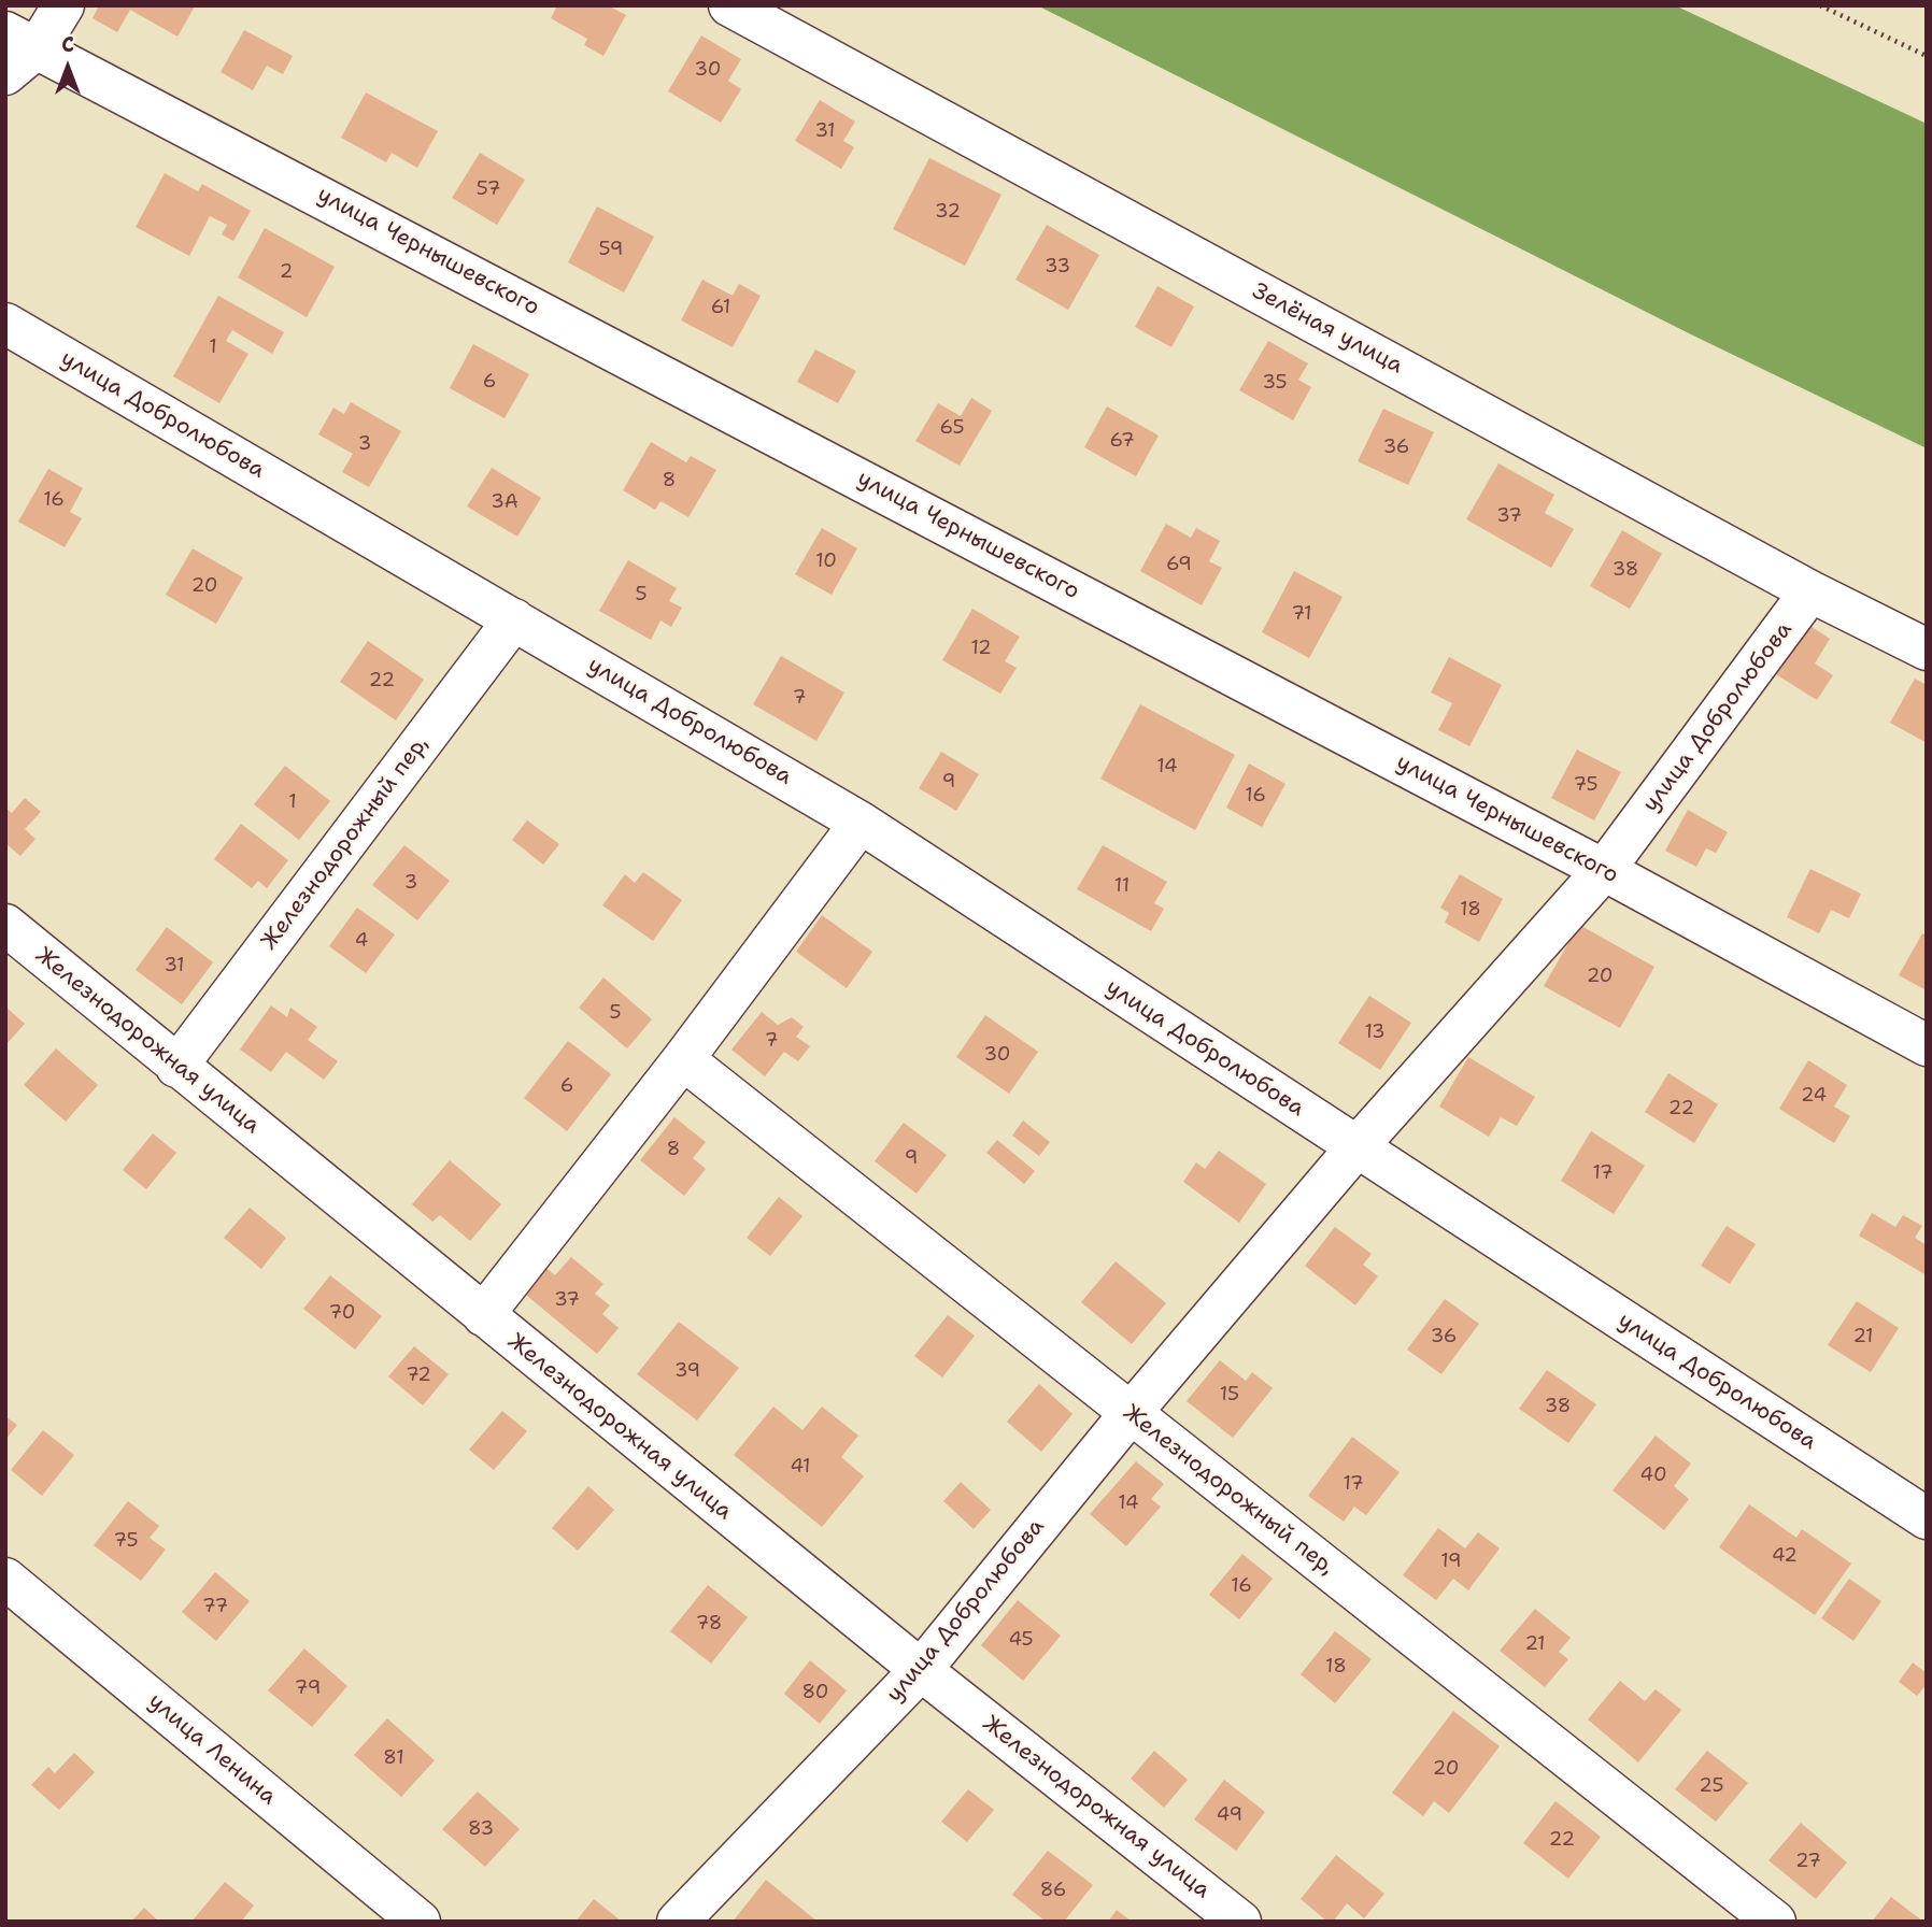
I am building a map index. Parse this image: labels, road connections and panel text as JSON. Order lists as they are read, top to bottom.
{
  "streets": {
    "street": [
      "улица Чернышевского",
      "Зелёная улица",
      "улица Добролюбова",
      "Железнодорожный пер,",
      "Железнодорожная улица",
      "улица Ленина"
    ]
  },
  "crossings": [
    ["улица Чернышевского", "улица Добролюбова"],
    ["Зелёная улица", "улица Добролюбова"],
    ["улица Добролюбова", "Железнодорожный пер,"],
    ["улица Добролюбова", "Железнодорожная улица"],
    ["Железнодорожный пер,", "Железнодорожная улица"]
  ],
  "house_numbers": [
    "30",
    "31",
    "57",
    "32",
    "59",
    "33",
    "2",
    "61",
    "1",
    "6",
    "35",
    "65",
    "67",
    "3",
    "36",
    "8",
    "16",
    "3А",
    "37",
    "10",
    "69",
    "38",
    "20",
    "5",
    "71",
    "12",
    "22",
    "7",
    "14",
    "9",
    "75",
    "16",
    "1",
    "3",
    "11",
    "18",
    "4",
    "31",
    "20",
    "5",
    "13",
    "7",
    "30",
    "6",
    "24",
    "22",
    "8",
    "9",
    "17",
    "37",
    "70",
    "36",
    "21",
    "39",
    "72",
    "15",
    "38",
    "41",
    "40",
    "17",
    "14",
    "75",
    "42",
    "19",
    "16",
    "77",
    "78",
    "45",
    "21",
    "18",
    "79",
    "80",
    "81",
    "20",
    "25",
    "49",
    "83",
    "22",
    "27",
    "86"
  ],
  "north": "top"
}
